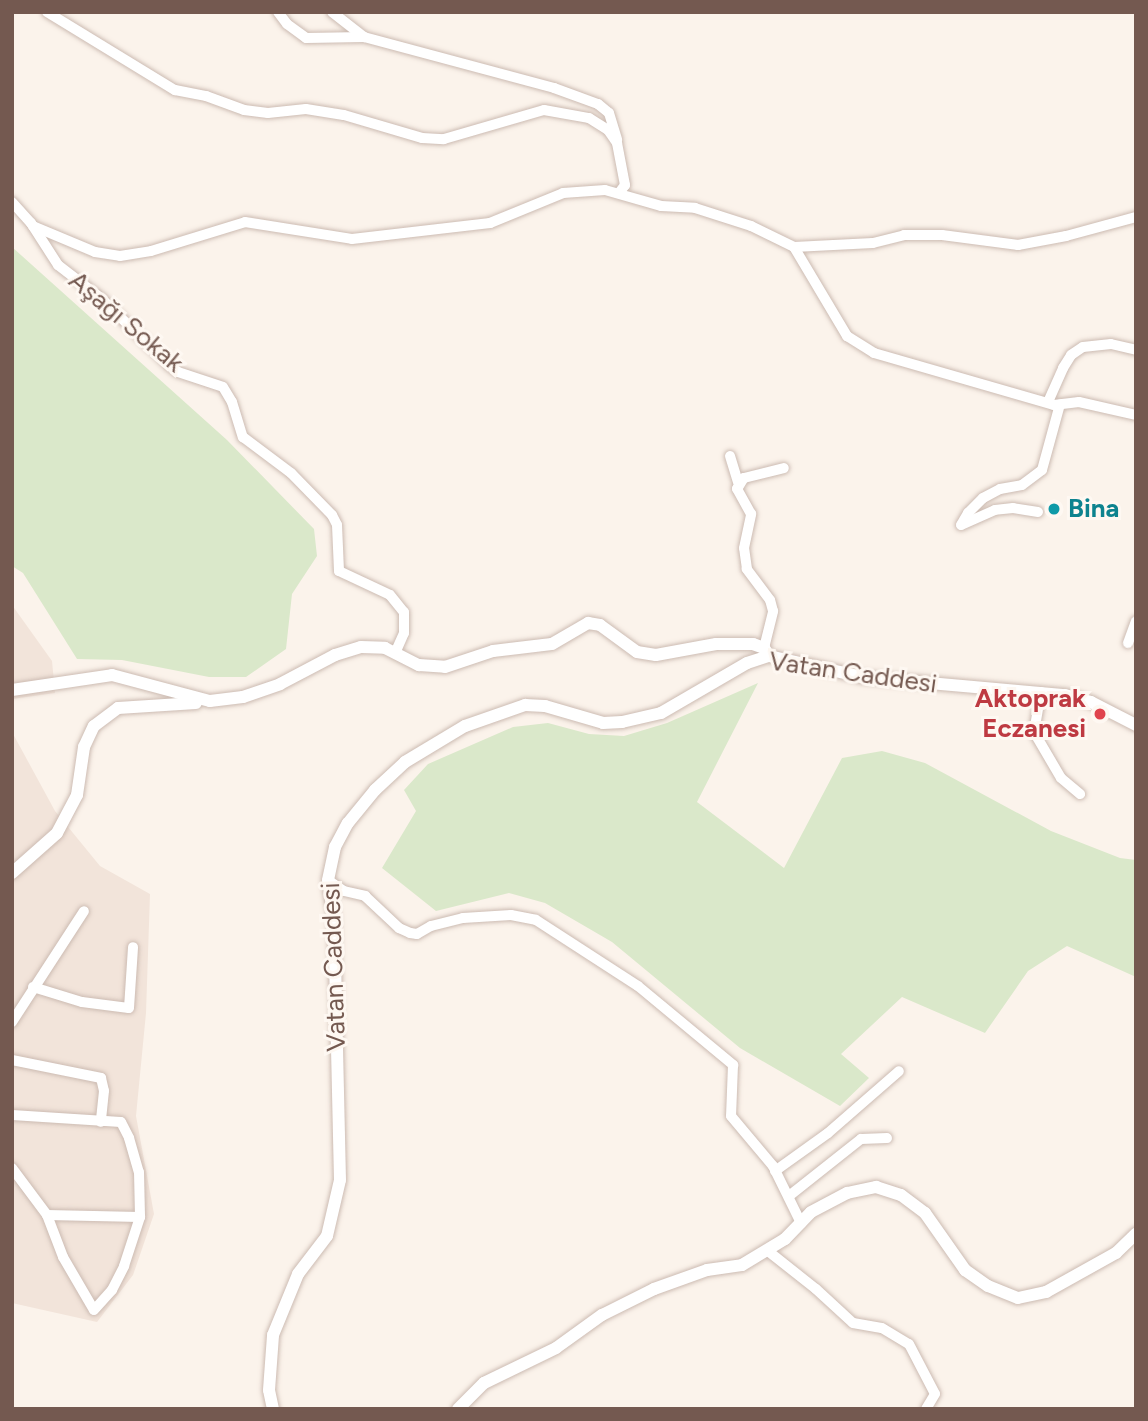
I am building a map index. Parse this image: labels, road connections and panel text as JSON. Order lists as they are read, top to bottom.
{
  "streets": {
    "street": ["Aşağı Sokak", "Vatan Caddesi"]
  },
  "places": ["Bina", "Aktoprak Eczanesi"]
}
